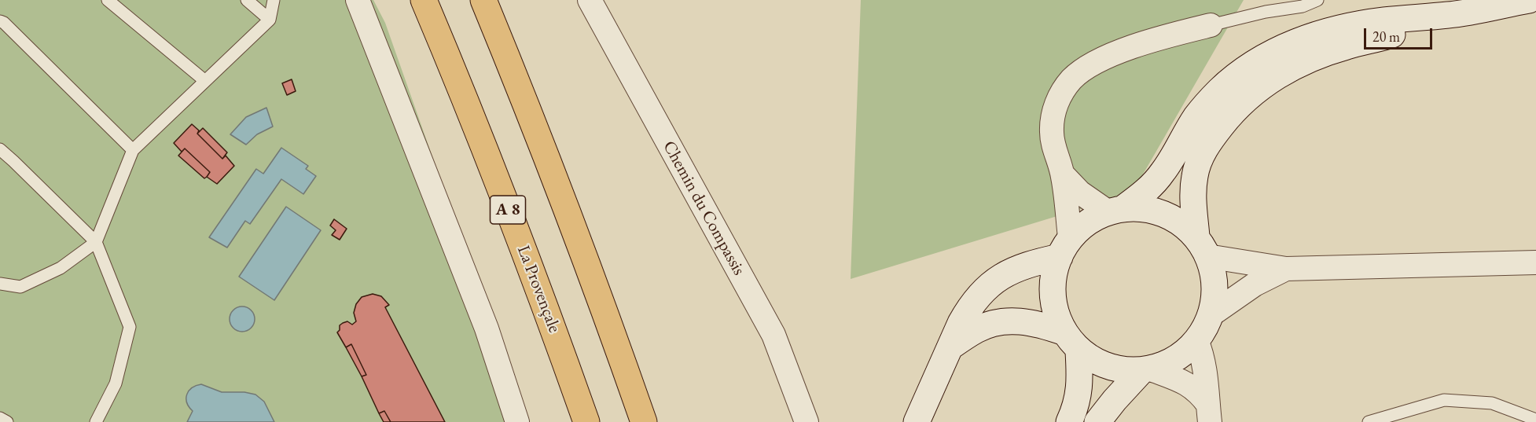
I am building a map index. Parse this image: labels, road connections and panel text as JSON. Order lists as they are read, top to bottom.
{
  "streets": {
    "highway": ["A 8", "La Provençale"],
    "street": ["Chemin du Compassis"]
  },
  "scale_bar": "20 m"
}
